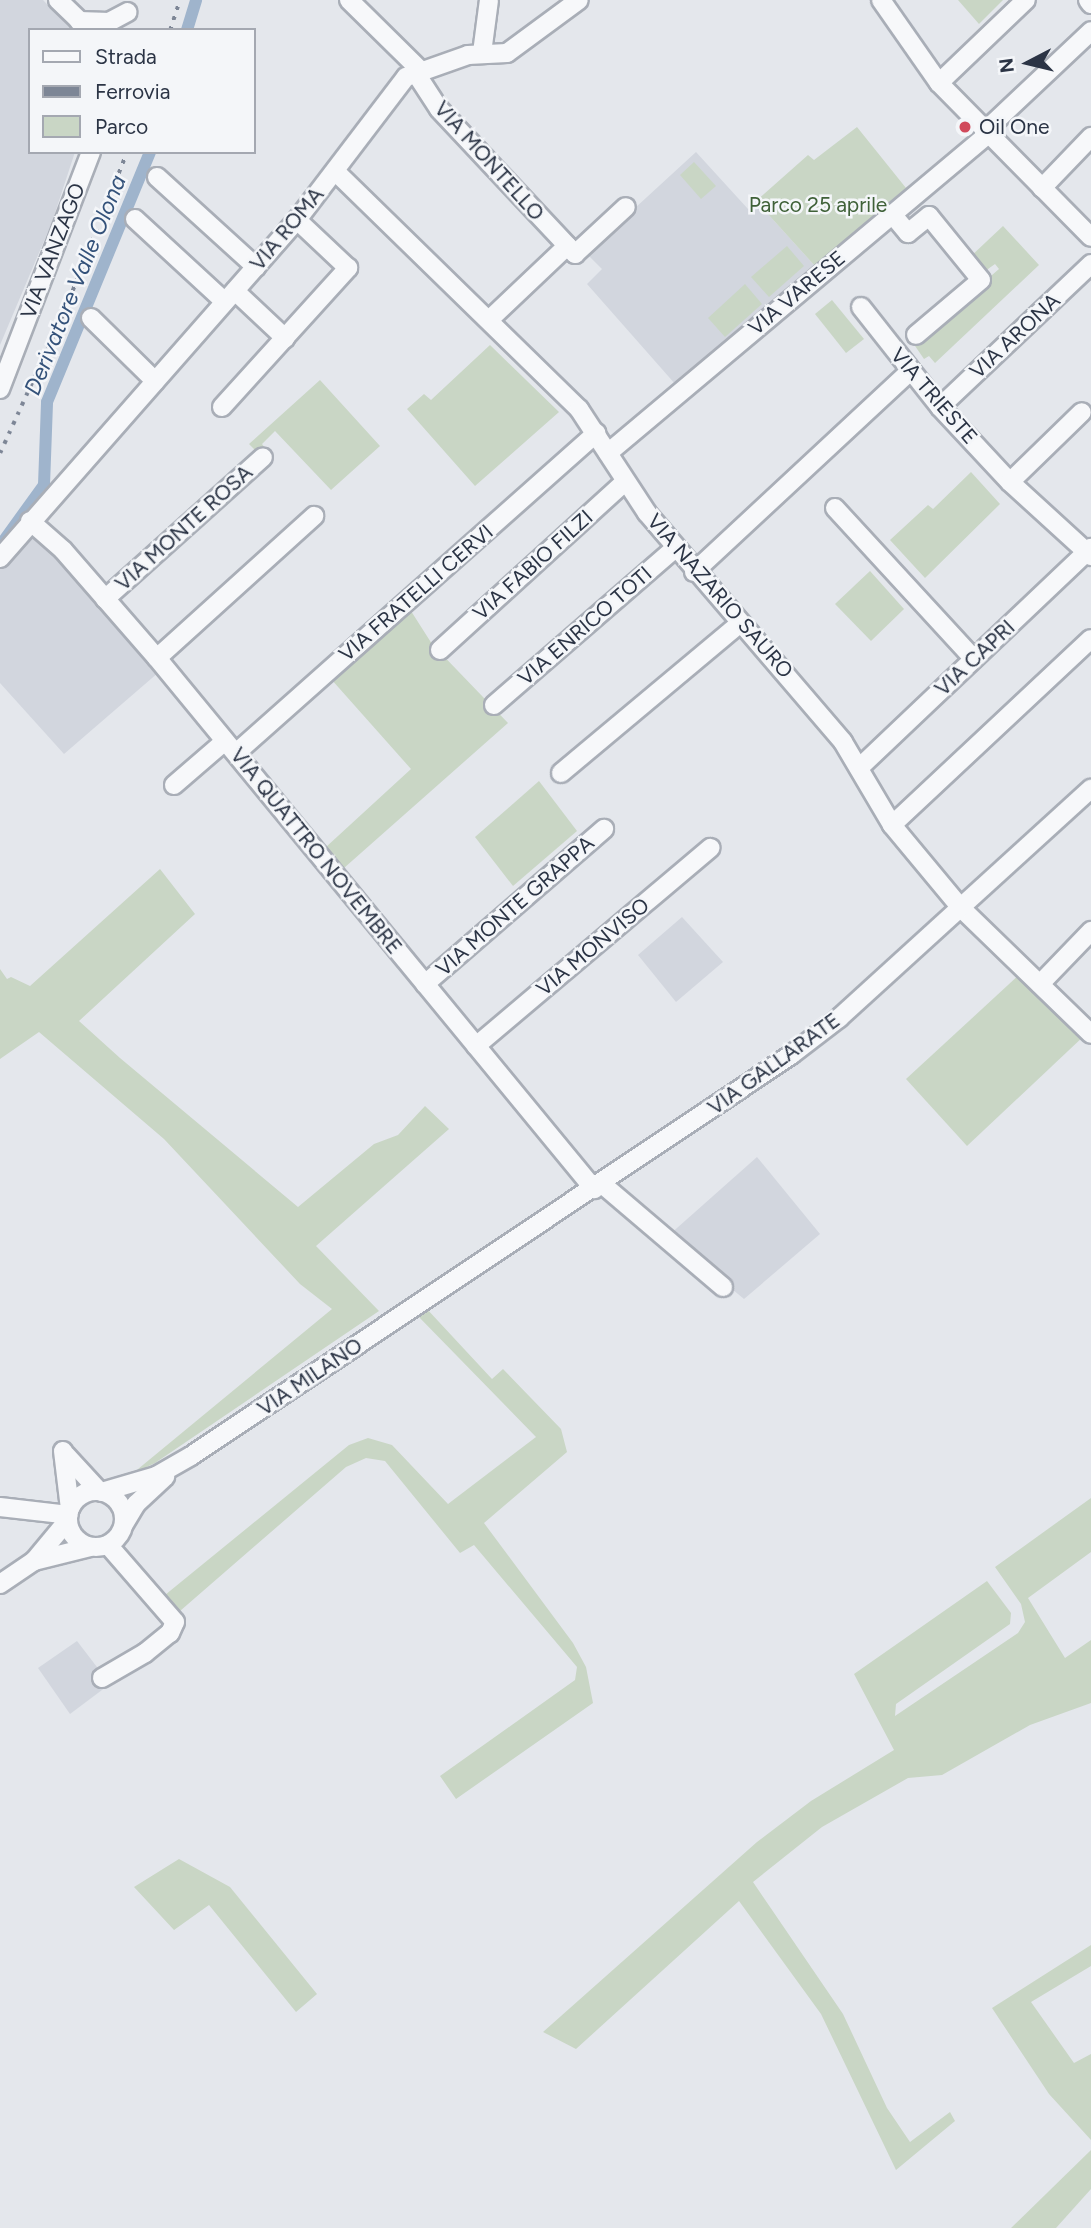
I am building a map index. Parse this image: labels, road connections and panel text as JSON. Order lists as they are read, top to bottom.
{
  "streets": {
    "street": [
      "VIA MONTELLO",
      "VIA ROMA",
      "VIA VANZAGO",
      "VIA VARESE",
      "VIA ARONA",
      "VIA TRIESTE",
      "VIA MONTE ROSA",
      "VIA FABIO FILZI",
      "VIA FRATELLI CERVI",
      "VIA NAZARIO SAURO",
      "VIA ENRICO TOTI",
      "VIA CAPRI",
      "VIA QUATTRO NOVEMBRE",
      "VIA MONTE GRAPPA",
      "VIA MONVISO",
      "VIA GALLARATE",
      "VIA MILANO"
    ]
  },
  "crossings": [
    ["VIA MONTELLO", "VIA ROMA"],
    ["VIA ROMA", "VIA NAZARIO SAURO"],
    ["VIA ROMA", "VIA QUATTRO NOVEMBRE"],
    ["VIA VARESE", "VIA NAZARIO SAURO"],
    ["VIA ARONA", "VIA TRIESTE"],
    ["VIA TRIESTE", "VIA CAPRI"],
    ["VIA MONTE ROSA", "VIA QUATTRO NOVEMBRE"],
    ["VIA FABIO FILZI", "VIA NAZARIO SAURO"],
    ["VIA FRATELLI CERVI", "VIA NAZARIO SAURO"],
    ["VIA FRATELLI CERVI", "VIA QUATTRO NOVEMBRE"],
    ["VIA NAZARIO SAURO", "VIA ENRICO TOTI"],
    ["VIA NAZARIO SAURO", "VIA CAPRI"],
    ["VIA NAZARIO SAURO", "VIA GALLARATE"],
    ["VIA QUATTRO NOVEMBRE", "VIA MONTE GRAPPA"],
    ["VIA QUATTRO NOVEMBRE", "VIA MONVISO"],
    ["VIA QUATTRO NOVEMBRE", "VIA GALLARATE"],
    ["VIA GALLARATE", "VIA MILANO"]
  ],
  "water": ["Derivatore Valle Olona"],
  "parks": ["Parco 25 aprile"],
  "places": ["Oil One"],
  "legend": ["Strada", "Ferrovia", "Parco"],
  "north": "left"
}
